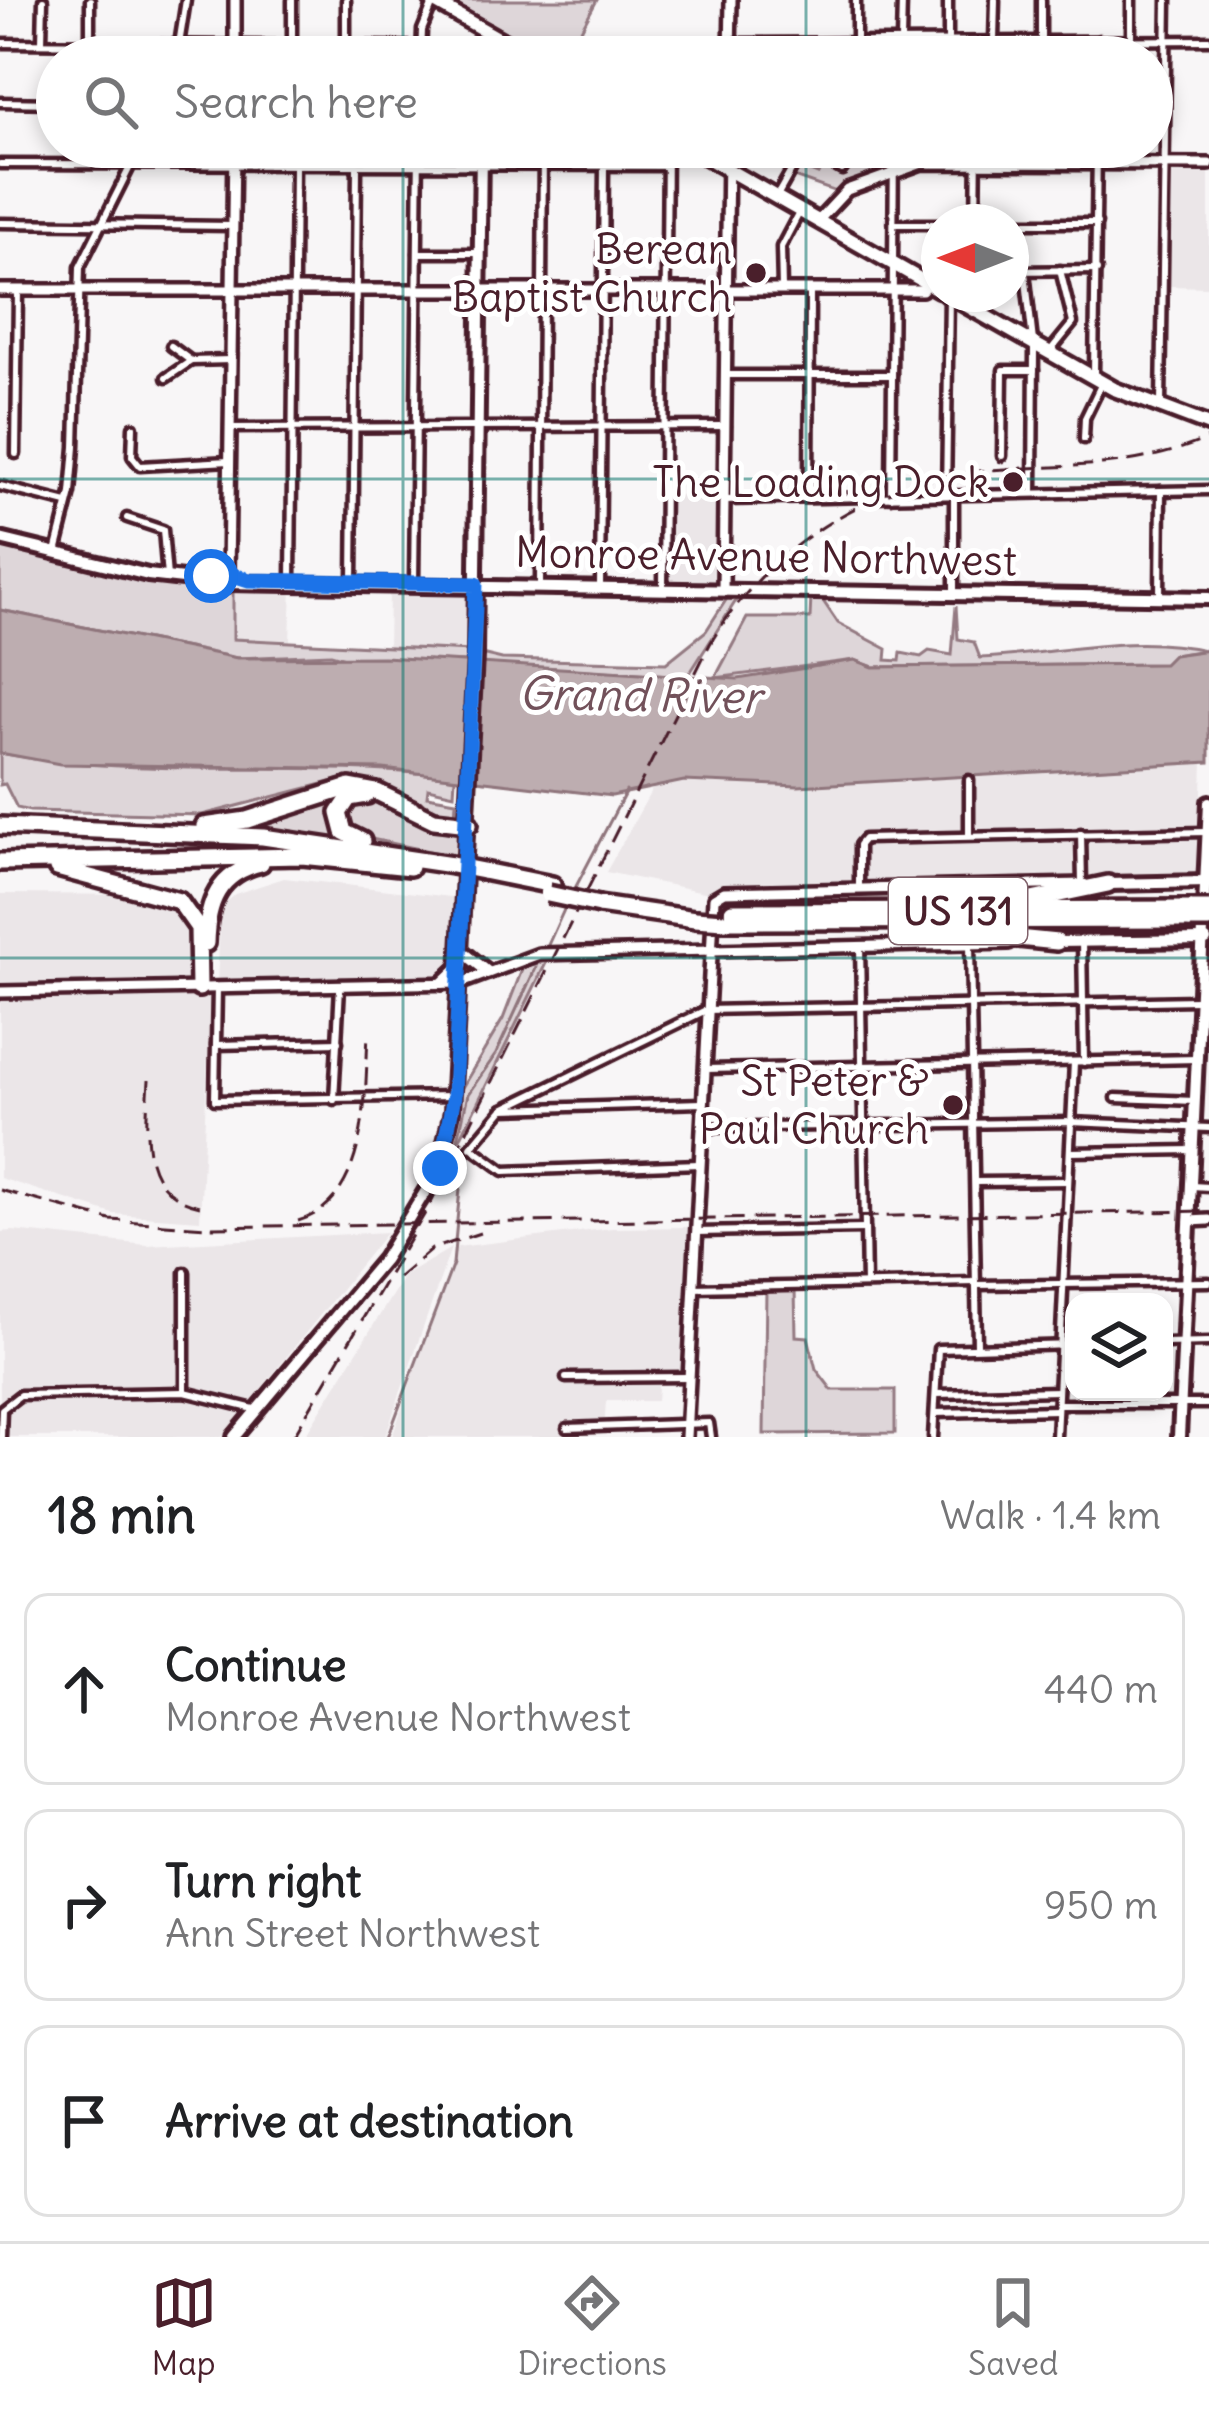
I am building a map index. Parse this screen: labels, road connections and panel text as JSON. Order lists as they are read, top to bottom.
{
  "streets": {
    "highway": ["US 131"],
    "main road": ["Monroe Avenue Northwest"]
  },
  "water": ["Grand River"],
  "places": ["Berean Baptist Church", "The Loading Dock", "St Peter & Paul Church"],
  "north": "left",
  "page": {
    "search": "Search here",
    "heading": ["18 min", "Walk · 1.4 km"],
    "list": [
      ["Continue", "Monroe Avenue Northwest", "440 m"],
      ["Turn right", "Ann Street Northwest", "950 m"],
      "Arrive at destination"
    ],
    "nav": ["Map", "Directions", "Saved"]
  }
}
